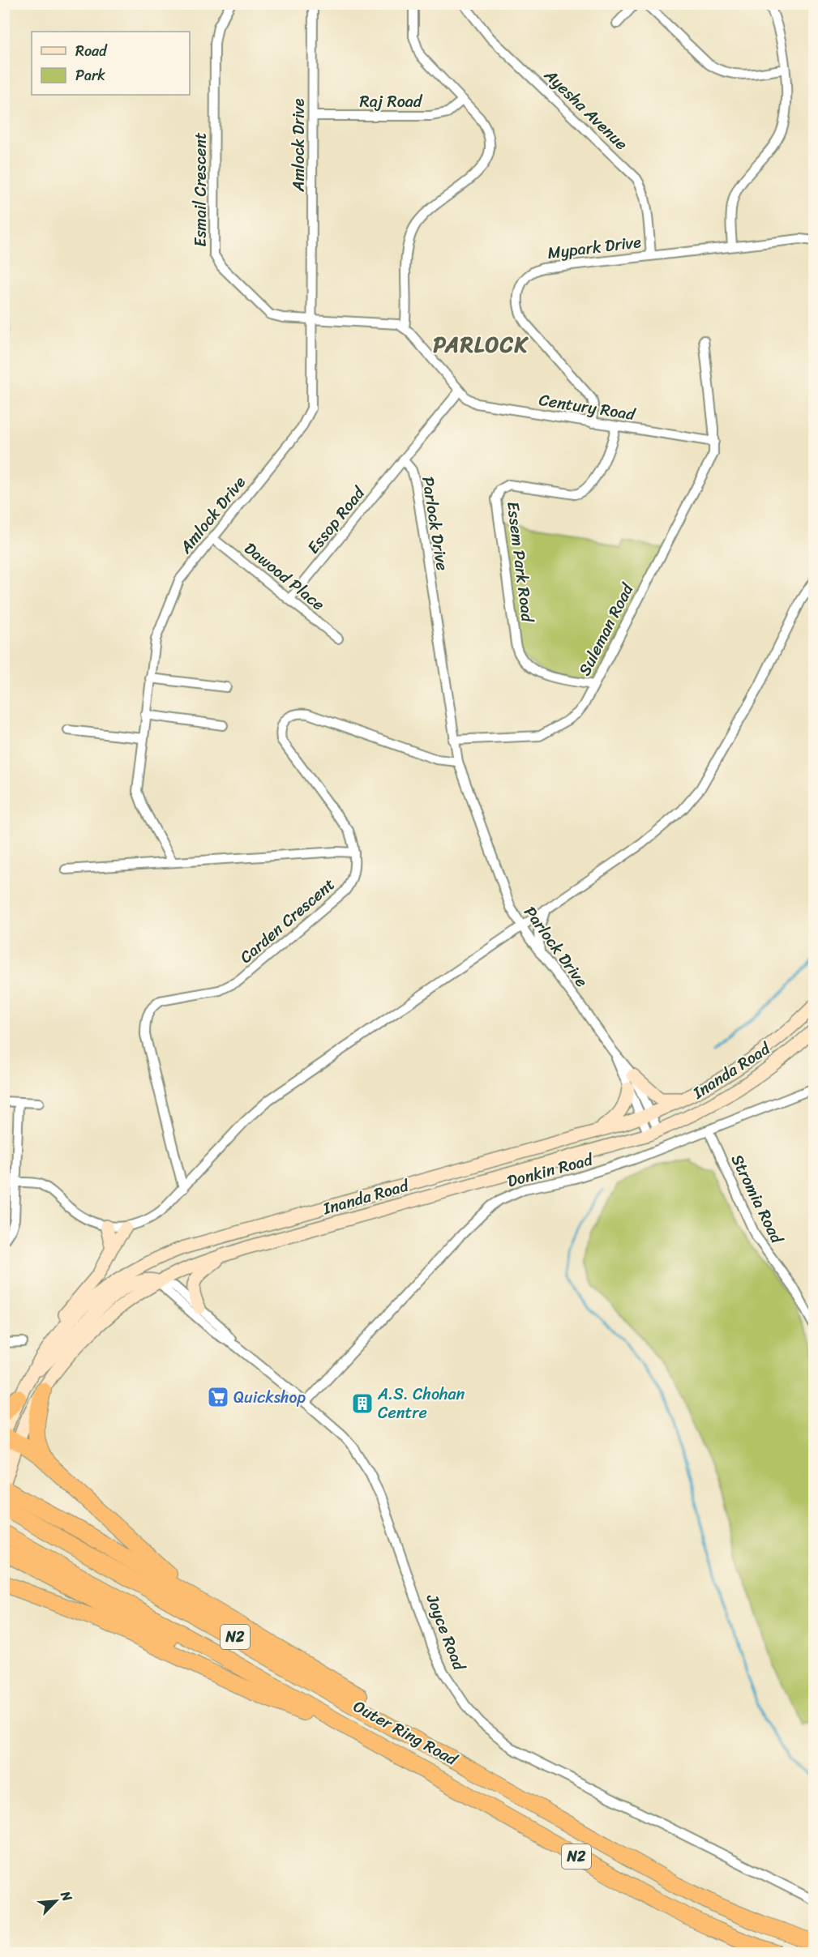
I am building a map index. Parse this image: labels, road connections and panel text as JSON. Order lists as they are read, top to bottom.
{
  "streets": {
    "highway": ["N2", "Outer Ring Road"],
    "main road": ["Inanda Road"],
    "street": [
      "Raj Road",
      "Ayesha Avenue",
      "Amlock Drive",
      "Esmail Crescent",
      "Mypark Drive",
      "Century Road",
      "Essop Road",
      "Parlock Drive",
      "Essem Park Road",
      "Dawood Place",
      "Suleman Road",
      "Carden Crescent",
      "Donkin Road",
      "Stromia Road",
      "Joyce Road"
    ]
  },
  "crossings": [
    ["Raj Road", "Amlock Drive"],
    ["Ayesha Avenue", "Mypark Drive"],
    ["Amlock Drive", "Esmail Crescent"],
    ["Amlock Drive", "Dawood Place"],
    ["Mypark Drive", "Century Road"],
    ["Century Road", "Essem Park Road"],
    ["Century Road", "Suleman Road"],
    ["Essop Road", "Parlock Drive"],
    ["Essop Road", "Dawood Place"],
    ["Parlock Drive", "Suleman Road"],
    ["Parlock Drive", "Carden Crescent"],
    ["Parlock Drive", "Inanda Road"],
    ["Essem Park Road", "Suleman Road"],
    ["Inanda Road", "Joyce Road"],
    ["Donkin Road", "Stromia Road"],
    ["Donkin Road", "Joyce Road"]
  ],
  "districts": ["PARLOCK"],
  "places": {
    "supermarket": ["Quickshop"],
    "building": ["A.S. Chohan Centre"]
  },
  "legend": ["Road", "Park"],
  "north": "top right"
}
